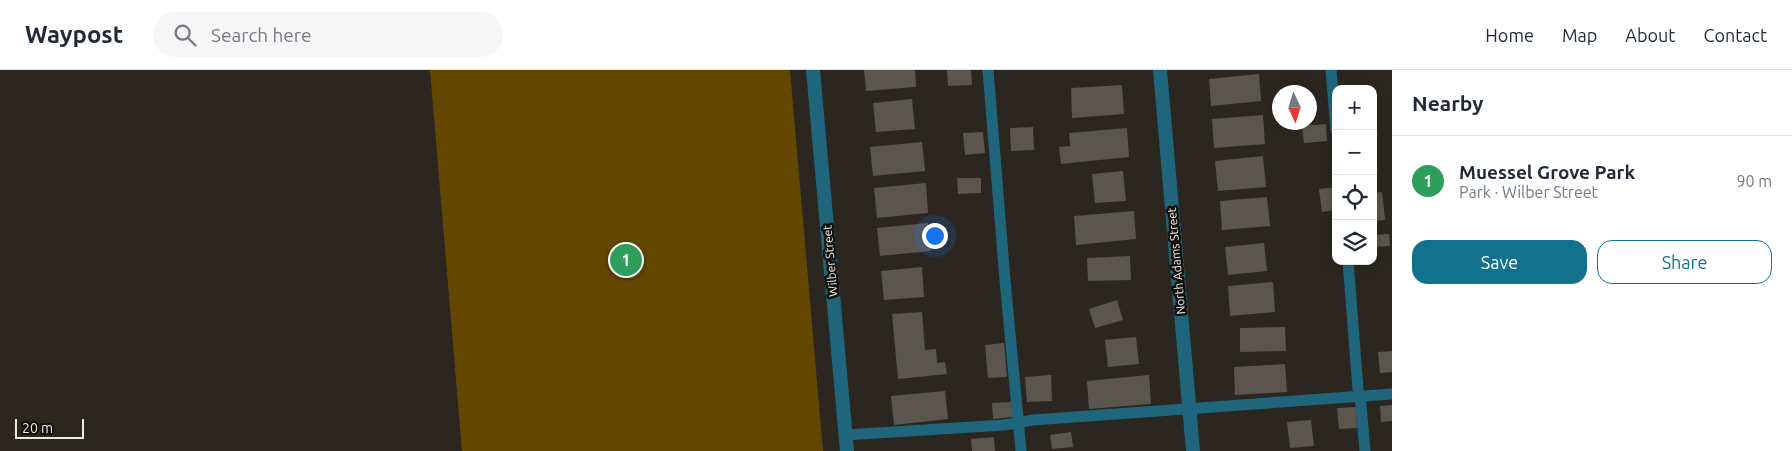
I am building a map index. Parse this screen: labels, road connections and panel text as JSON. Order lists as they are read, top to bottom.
{
  "streets": {
    "street": ["Wilber Street", "North Adams Street"]
  },
  "scale_bar": "20 m",
  "north": "bottom",
  "page": {
    "header": "Waypost",
    "search": "Search here",
    "nav": [
      "Home",
      "Map",
      "About",
      "Contact"
    ],
    "heading": "Nearby",
    "map_buttons": ["+", "−"],
    "list": [
      {
        "mark": "1",
        "name": "Muessel Grove Park",
        "note": "Park · Wilber Street",
        "value": "90 m"
      }
    ],
    "buttons": ["Save", "Share"],
    "pins": "1",
    "scale": "20 m"
  }
}
